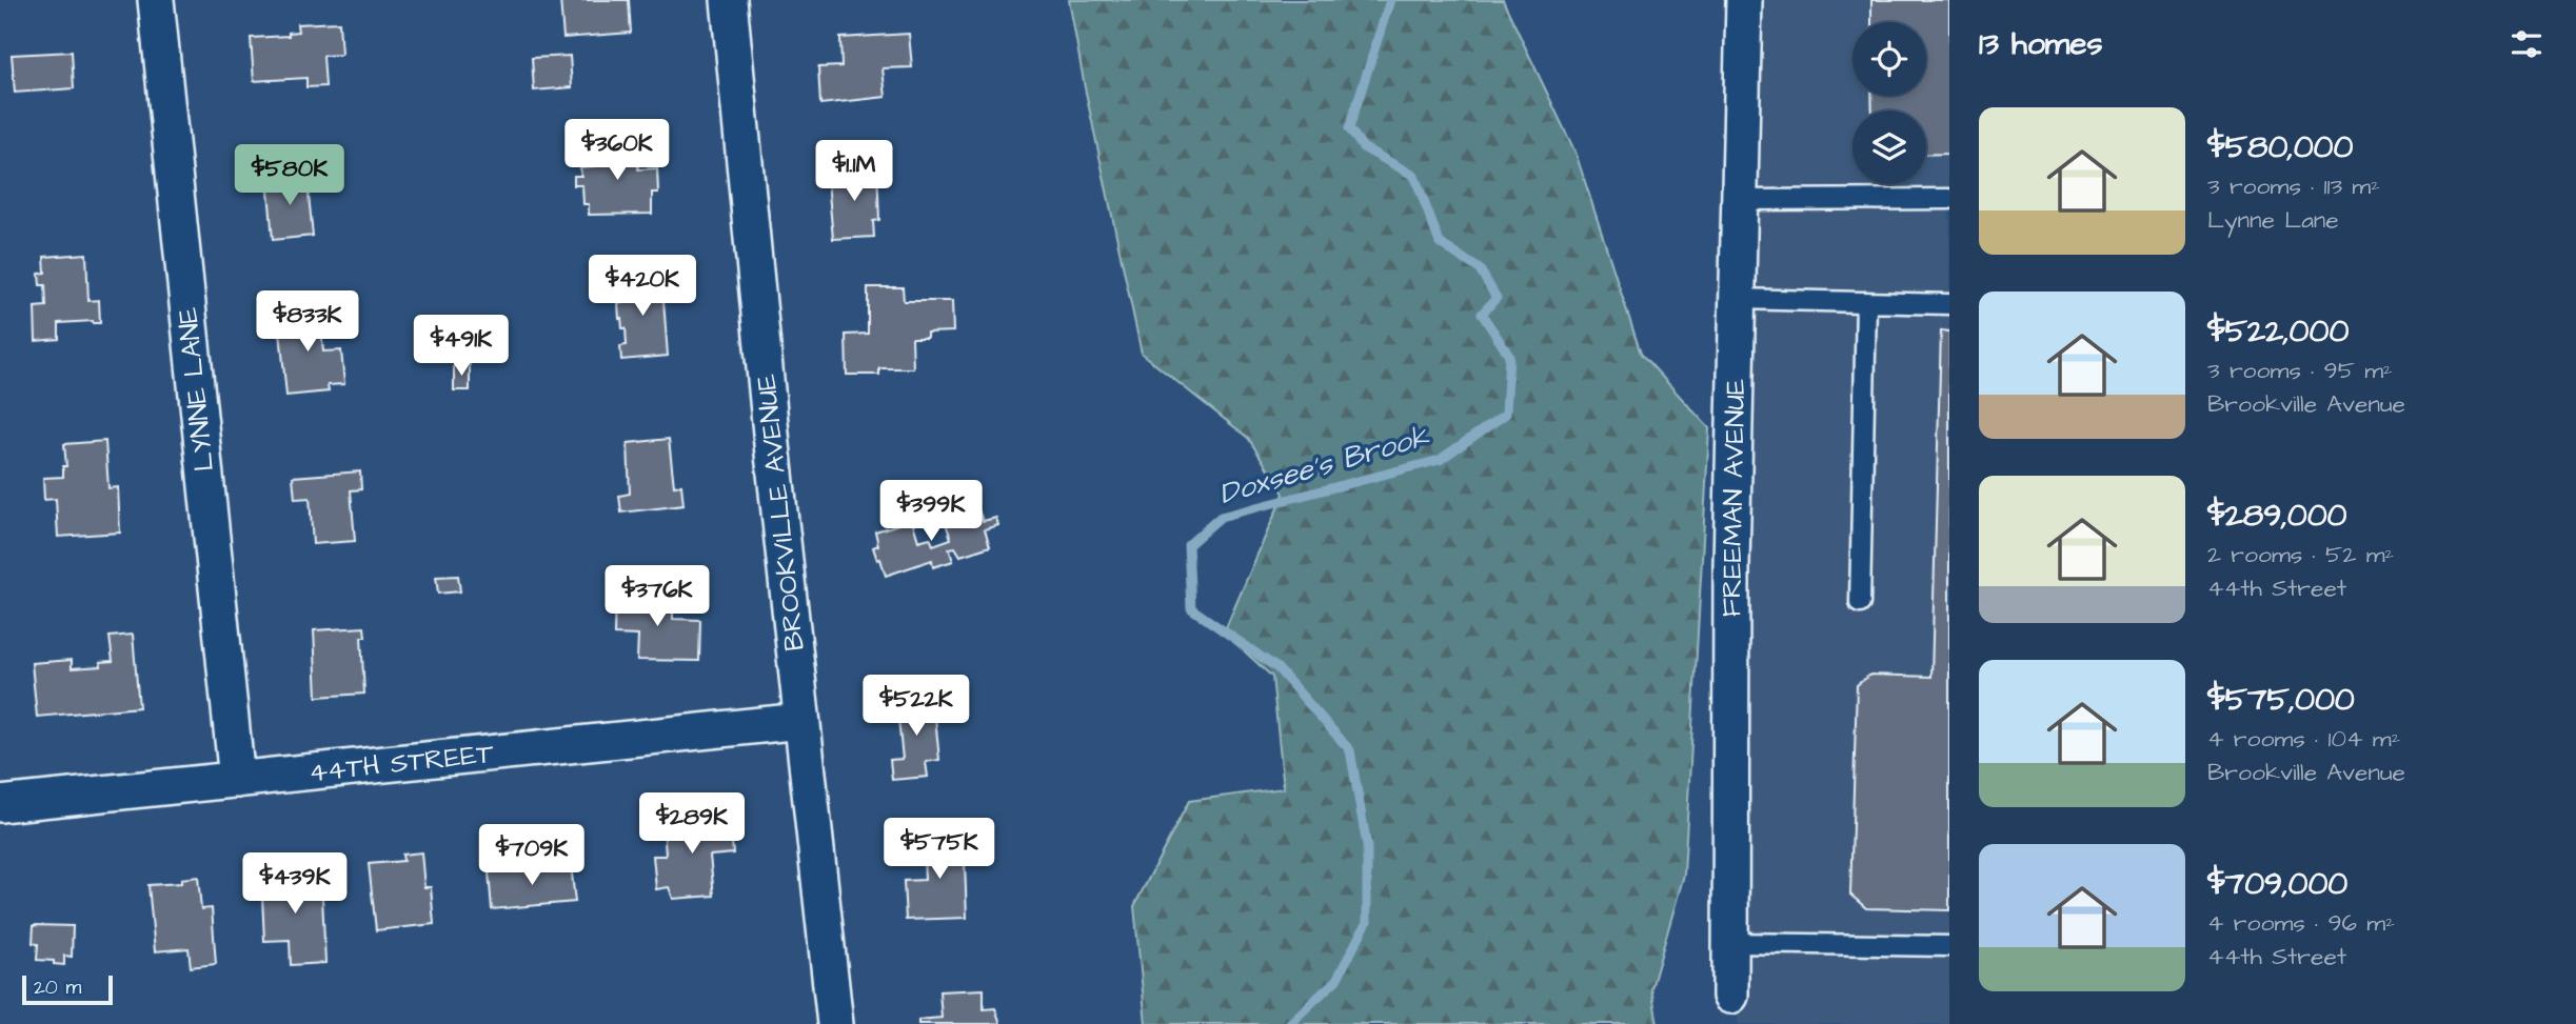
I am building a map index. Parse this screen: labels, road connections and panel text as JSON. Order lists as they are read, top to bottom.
{
  "streets": {
    "street": [
      "LYNNE LANE",
      "FREEMAN AVENUE",
      "BROOKVILLE AVENUE",
      "44TH STREET"
    ]
  },
  "crossings": [
    ["LYNNE LANE", "44TH STREET"],
    ["BROOKVILLE AVENUE", "44TH STREET"]
  ],
  "water": ["Doxsee's Brook"],
  "scale_bar": "20 m",
  "page": {
    "heading": "13 homes",
    "list": [
      {
        "name": "$580,000",
        "note": "3 rooms · 113 m² · Lynne Lane"
      },
      {
        "name": "$522,000",
        "note": "3 rooms · 95 m² · Brookville Avenue"
      },
      {
        "name": "$289,000",
        "note": "2 rooms · 52 m² · 44th Street"
      },
      {
        "name": "$575,000",
        "note": "4 rooms · 104 m² · Brookville Avenue"
      },
      {
        "name": "$709,000",
        "note": "4 rooms · 96 m² · 44th Street"
      }
    ],
    "price": [
      "$360K",
      "$1.1M",
      "$580K",
      "$420K",
      "$833K",
      "$491K",
      "$399K",
      "$376K",
      "$522K",
      "$289K",
      "$575K",
      "$709K",
      "$439K"
    ],
    "scale": "20 m"
  }
}
